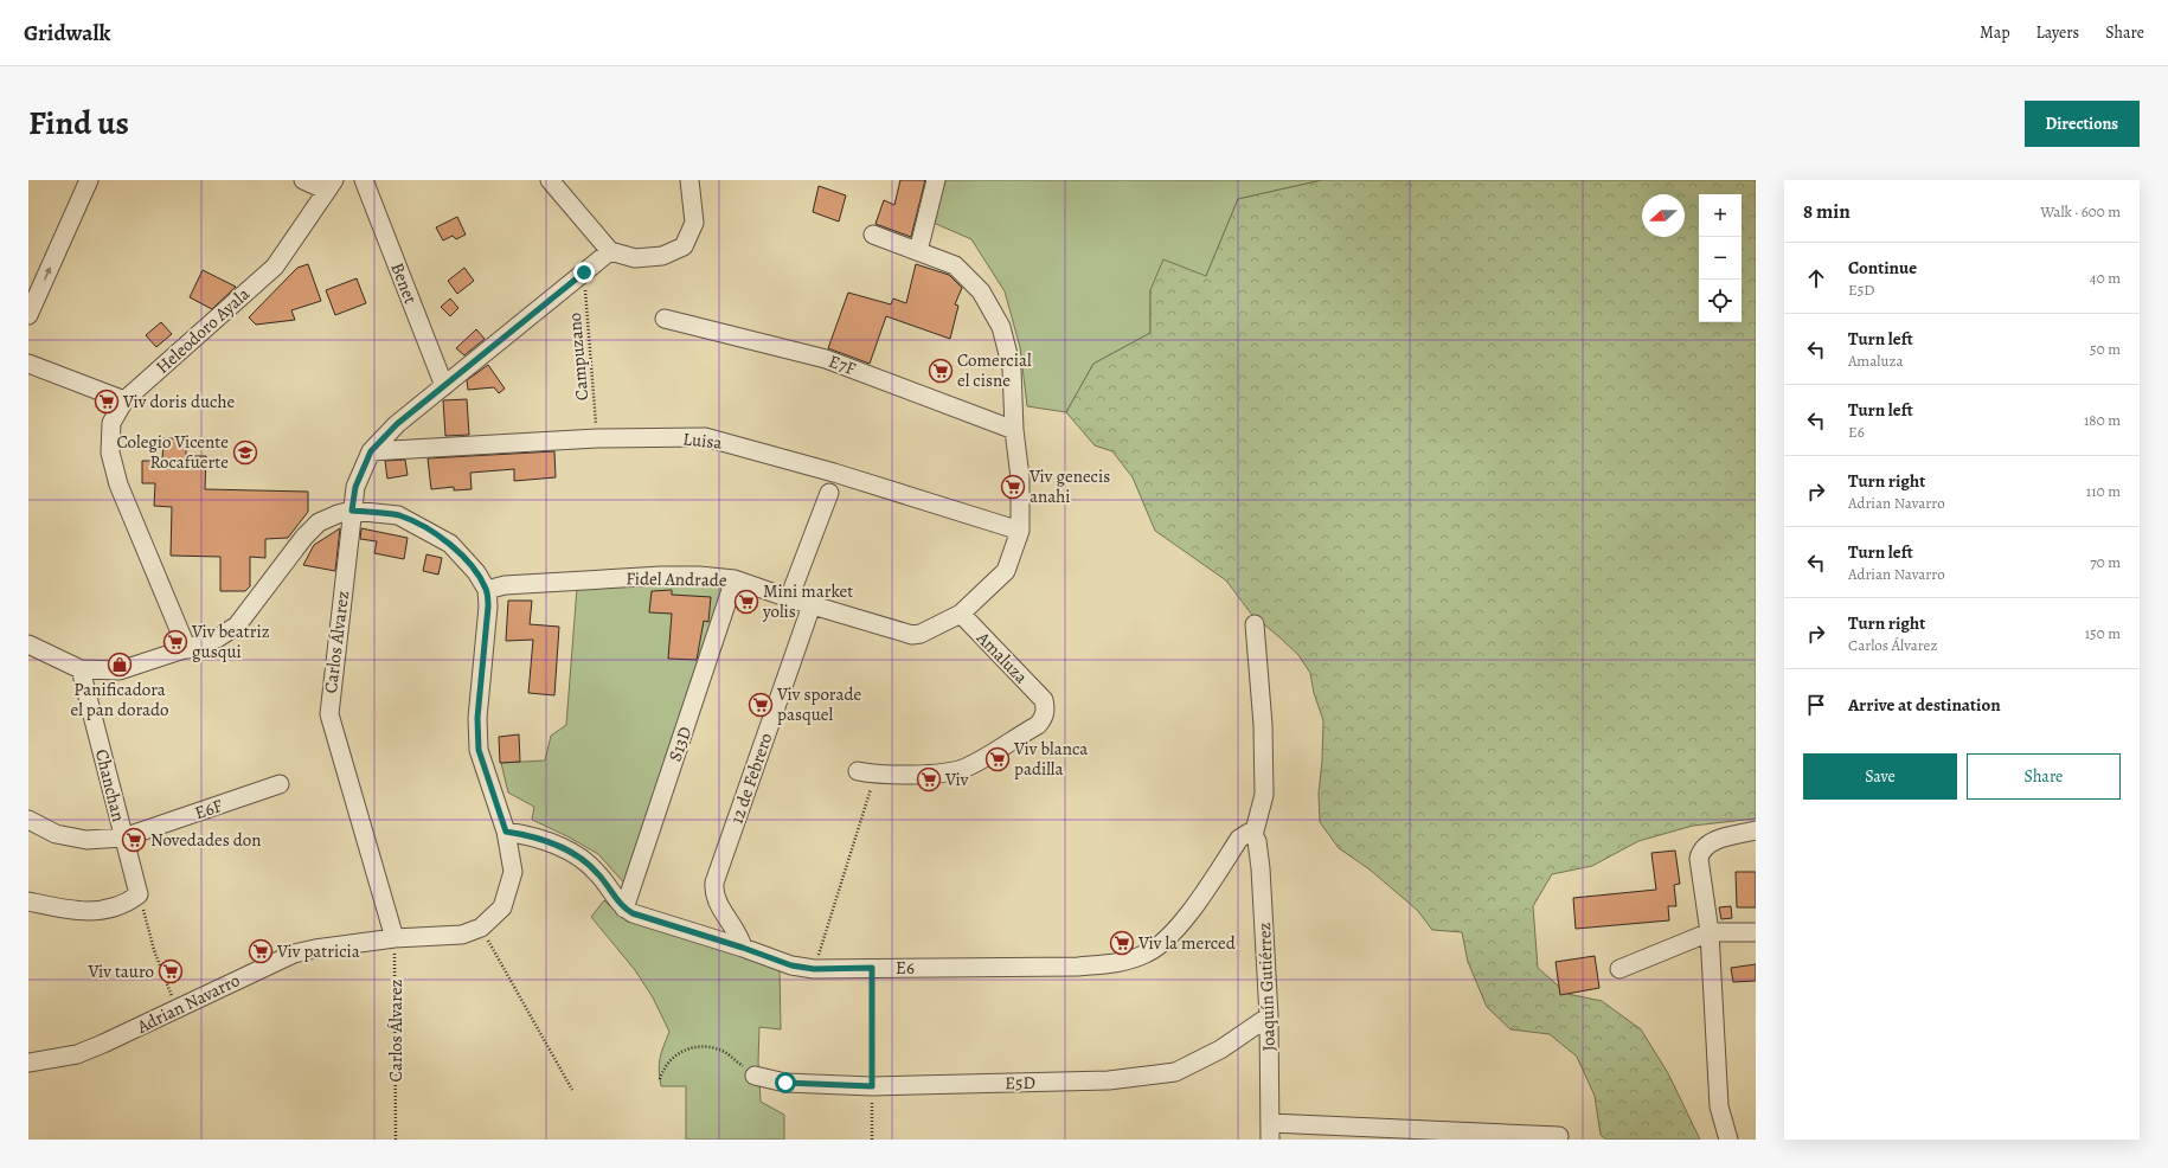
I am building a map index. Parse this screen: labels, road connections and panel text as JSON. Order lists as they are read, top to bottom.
{
  "streets": {
    "street": [
      "Benet",
      "Heleodoro Ayala",
      "E7F",
      "Luisa",
      "Fidel Andrade",
      "Carlos Álvarez",
      "Amaluza",
      "S13D",
      "12 de Febrero",
      "Chanchan",
      "E6F",
      "E6",
      "Joaquín Gutiérrez",
      "Adrian Navarro",
      "E5D"
    ],
    "path": ["Campuzano"]
  },
  "crossings": [
    ["Benet", "Carlos Álvarez"],
    ["Campuzano", "Luisa"],
    ["Campuzano", "Carlos Álvarez"],
    ["E7F", "Fidel Andrade"],
    ["Luisa", "Fidel Andrade"],
    ["Luisa", "Carlos Álvarez"],
    ["Fidel Andrade", "Amaluza"],
    ["Fidel Andrade", "S13D"],
    ["Fidel Andrade", "12 de Febrero"],
    ["Fidel Andrade", "Adrian Navarro"],
    ["Carlos Álvarez", "Adrian Navarro"],
    ["S13D", "E6"],
    ["12 de Febrero", "E6"],
    ["Chanchan", "E6F"],
    ["E6", "Joaquín Gutiérrez"],
    ["Joaquín Gutiérrez", "E5D"]
  ],
  "places": {
    "supermarket": [
      "Comercial el cisne",
      "Viv doris duche",
      "Viv genecis anahi",
      "Mini market yolis",
      "Viv beatriz gusqui",
      "Viv sporade pasquel",
      "Viv blanca padilla",
      "Viv",
      "Novedades don",
      "Viv la merced",
      "Viv patricia",
      "Viv tauro"
    ],
    "school or university": ["Colegio Vicente Rocafuerte"],
    "shop": ["Panificadora el pan dorado"]
  },
  "north": "left",
  "page": {
    "header": "Gridwalk",
    "nav": ["Map", "Layers", "Share"],
    "title": "Find us",
    "buttons": [
      "Directions",
      ["Save", "Share"]
    ],
    "heading": ["8 min", "Walk · 600 m"],
    "map_buttons": ["+", "−"],
    "list": [
      ["Continue", "E5D", "40 m"],
      ["Turn left", "Amaluza", "50 m"],
      ["Turn left", "E6", "180 m"],
      ["Turn right", "Adrian Navarro", "110 m"],
      ["Turn left", "Adrian Navarro", "70 m"],
      ["Turn right", "Carlos Álvarez", "150 m"],
      "Arrive at destination"
    ]
  }
}
